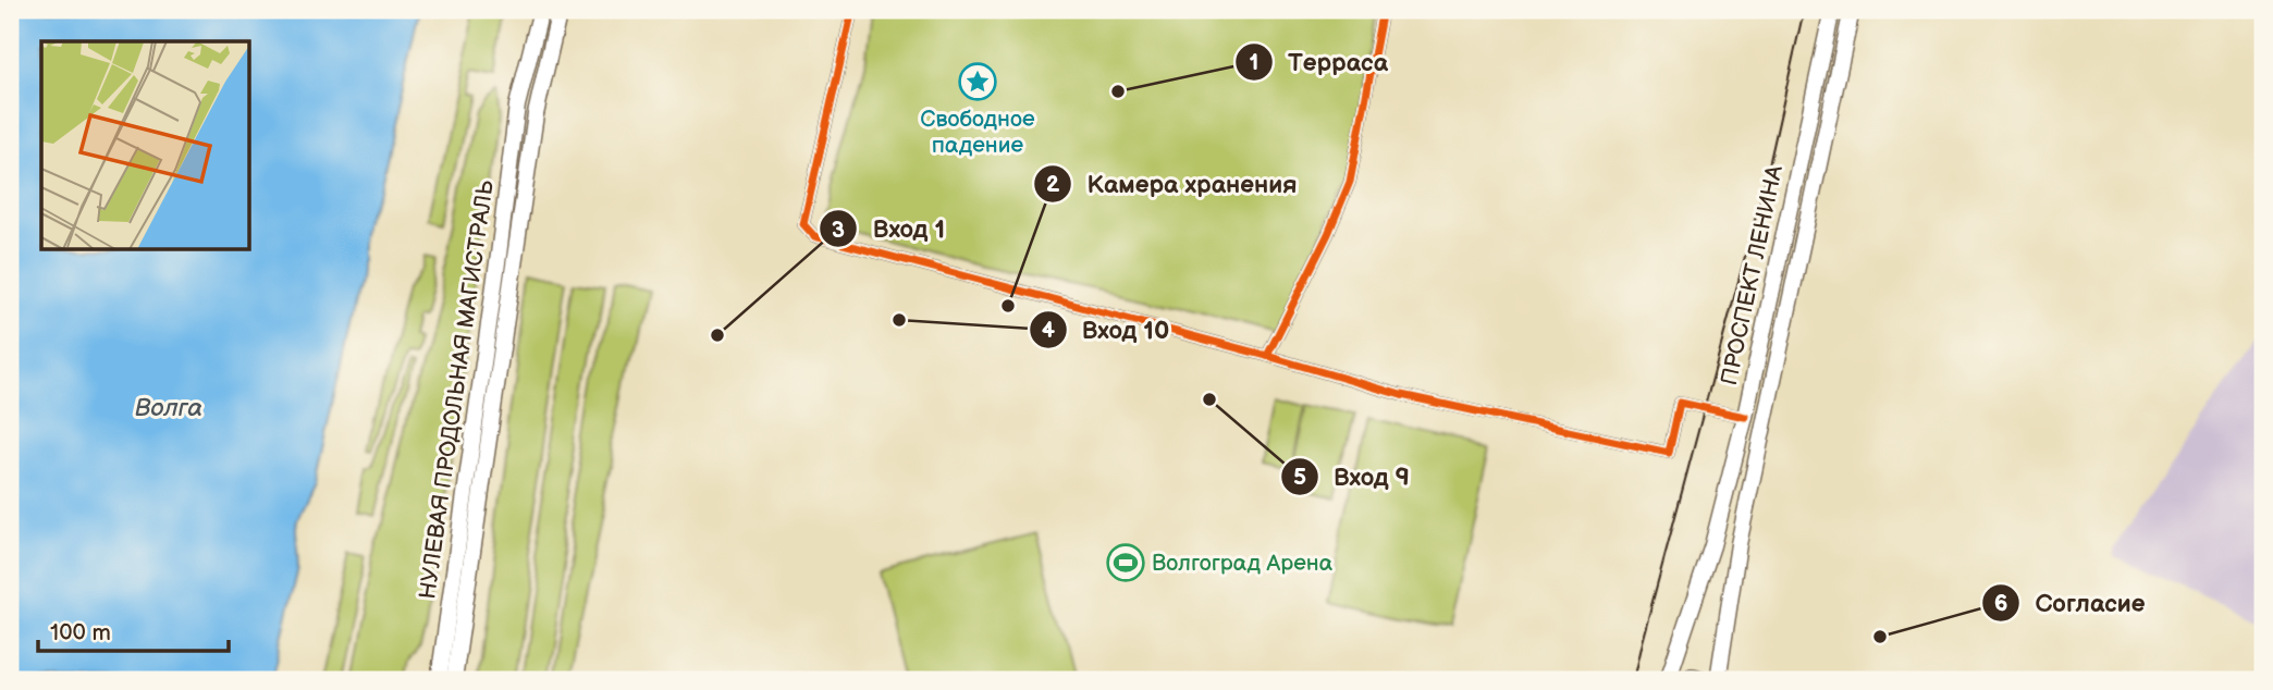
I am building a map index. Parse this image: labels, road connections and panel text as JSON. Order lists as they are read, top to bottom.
{
  "streets": {
    "main road": ["ПРОСПЕКТ ЛЕНИНА", "НУЛЕВАЯ ПРОДОЛЬНАЯ МАГИСТРАЛЬ"]
  },
  "water": ["Волга"],
  "places": {
    "place": ["Свободное падение"],
    "other": [
      "Терраса",
      "Камера хранения",
      "Вход 10",
      "Вход 1",
      "Вход 9",
      "Согласие"
    ],
    "sports": ["Волгоград Арена"]
  },
  "scale_bar": "100 m"
}
